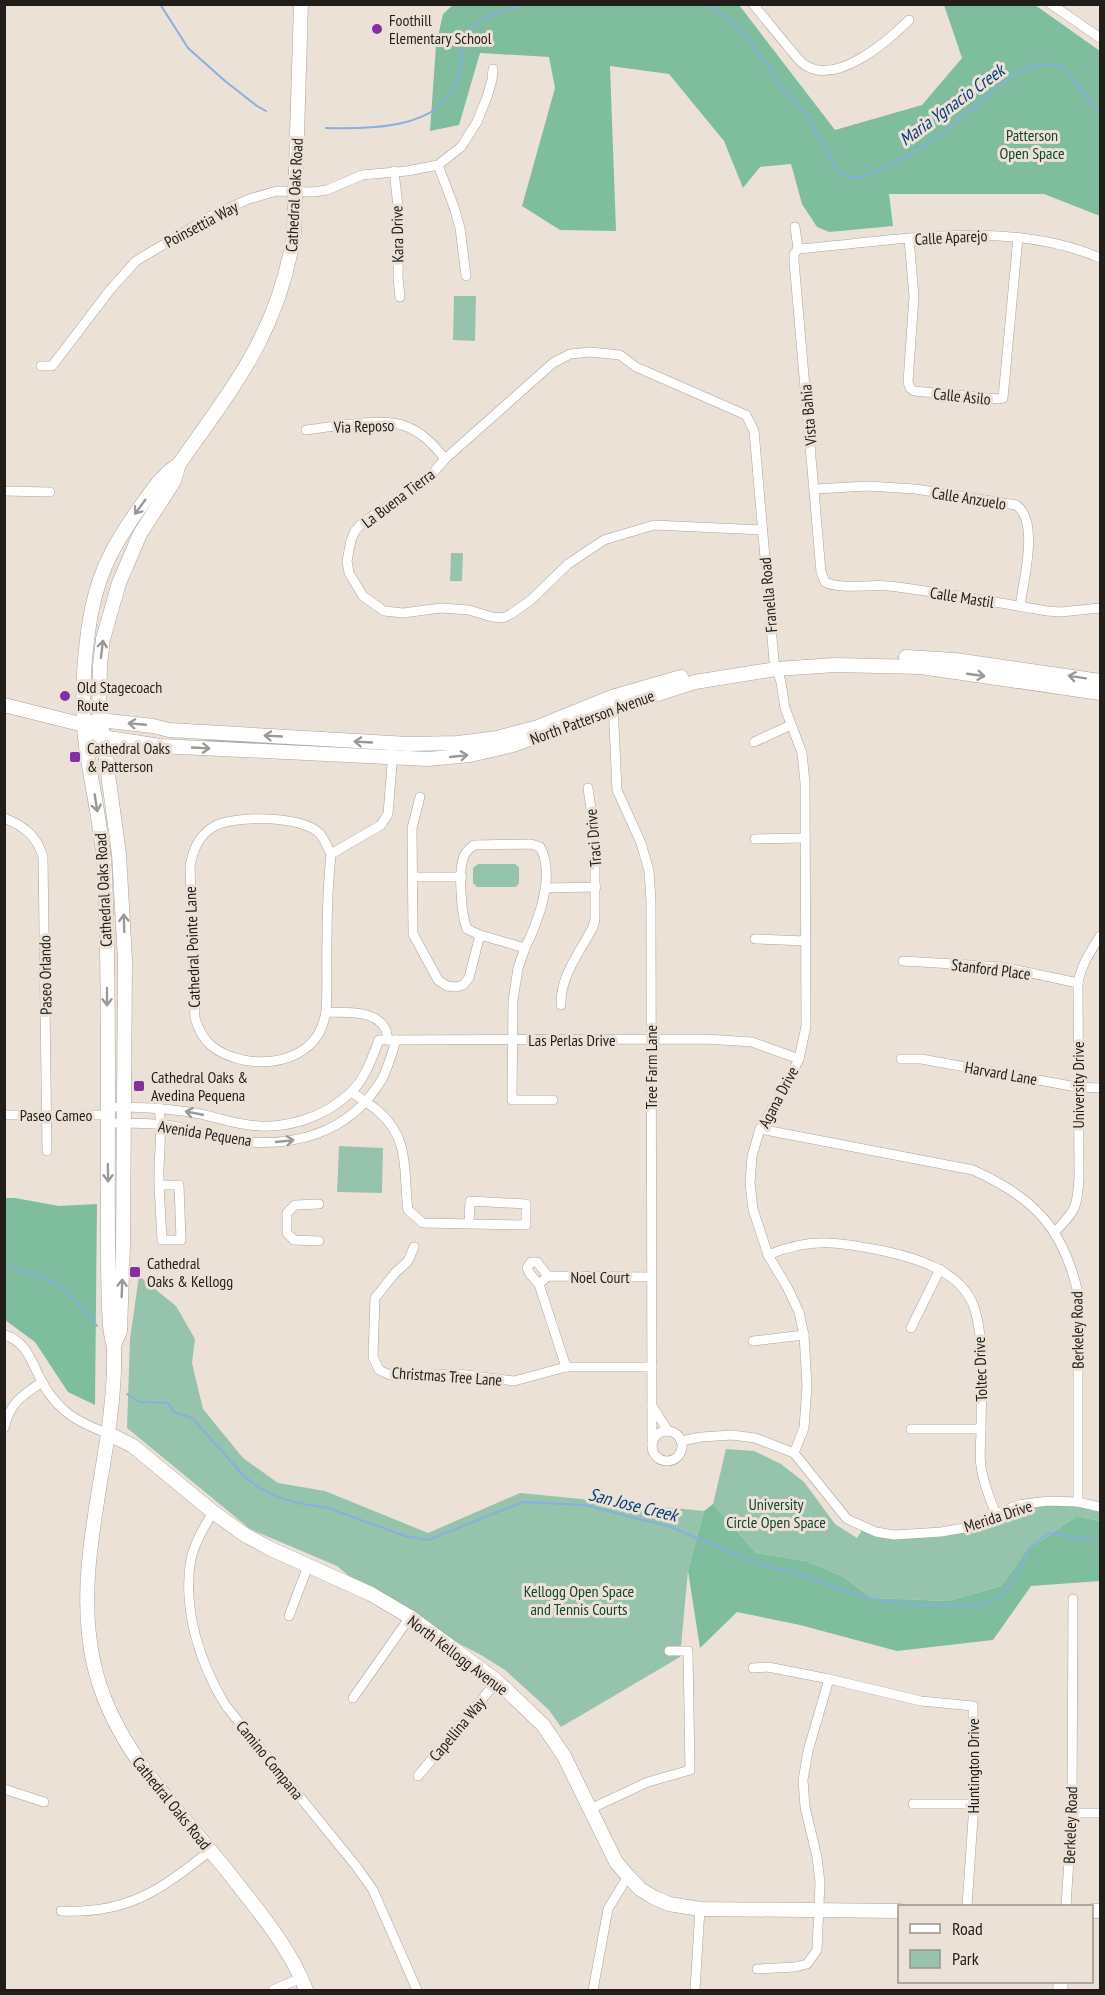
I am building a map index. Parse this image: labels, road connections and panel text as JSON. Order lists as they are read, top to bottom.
{
  "streets": {
    "main road": ["Cathedral Oaks Road", "North Patterson Avenue", "North Kellogg Avenue"],
    "street": [
      "Poinsettia Way",
      "Kara Drive",
      "Calle Aparejo",
      "Calle Asilo",
      "Vista Bahia",
      "Via Reposo",
      "La Buena Tierra",
      "Calle Anzuelo",
      "Franella Road",
      "Calle Mastil",
      "Traci Drive",
      "Cathedral Pointe Lane",
      "Stanford Place",
      "Paseo Orlando",
      "Las Perlas Drive",
      "Tree Farm Lane",
      "Harvard Lane",
      "University Drive",
      "Agana Drive",
      "Paseo Cameo",
      "Avenida Pequena",
      "Noel Court",
      "Berkeley Road",
      "Toltec Drive",
      "Christmas Tree Lane",
      "Merida Drive",
      "Capellina Way",
      "Camino Compana",
      "Huntington Drive"
    ]
  },
  "crossings": [
    ["Cathedral Oaks Road", "Poinsettia Way"],
    ["Cathedral Oaks Road", "North Patterson Avenue"],
    ["Cathedral Oaks Road", "Paseo Cameo"],
    ["Cathedral Oaks Road", "Avenida Pequena"],
    ["Cathedral Oaks Road", "North Kellogg Avenue"],
    ["Poinsettia Way", "Kara Drive"],
    ["Calle Aparejo", "Calle Asilo"],
    ["Calle Aparejo", "Vista Bahia"],
    ["Vista Bahia", "Calle Anzuelo"],
    ["Vista Bahia", "Calle Mastil"],
    ["Via Reposo", "La Buena Tierra"],
    ["La Buena Tierra", "Franella Road"],
    ["Calle Anzuelo", "Calle Mastil"],
    ["Franella Road", "North Patterson Avenue"],
    ["Franella Road", "Agana Drive"],
    ["North Patterson Avenue", "Tree Farm Lane"],
    ["North Patterson Avenue", "Agana Drive"],
    ["Stanford Place", "University Drive"],
    ["Paseo Orlando", "Paseo Cameo"],
    ["Las Perlas Drive", "Tree Farm Lane"],
    ["Las Perlas Drive", "Agana Drive"],
    ["Las Perlas Drive", "Avenida Pequena"],
    ["Tree Farm Lane", "Noel Court"],
    ["Tree Farm Lane", "Christmas Tree Lane"],
    ["Harvard Lane", "University Drive"],
    ["University Drive", "Berkeley Road"],
    ["Agana Drive", "Berkeley Road"],
    ["Agana Drive", "Toltec Drive"],
    ["Agana Drive", "Merida Drive"],
    ["Paseo Cameo", "Avenida Pequena"],
    ["Noel Court", "Christmas Tree Lane"],
    ["Berkeley Road", "Merida Drive"],
    ["Toltec Drive", "Merida Drive"],
    ["North Kellogg Avenue", "Capellina Way"],
    ["North Kellogg Avenue", "Camino Compana"]
  ],
  "water": ["Maria Ygnacio Creek", "San Jose Creek"],
  "parks": ["Patterson Open Space", "University Circle Open Space", "Kellogg Open Space and Tennis Courts"],
  "places": {
    "other": ["Foothill Elementary School", "Old Stagecoach Route"],
    "transit": ["Cathedral Oaks & Patterson", "Cathedral Oaks & Avedina Pequena", "Cathedral Oaks & Kellogg"]
  },
  "legend": ["Road", "Park"]
}
